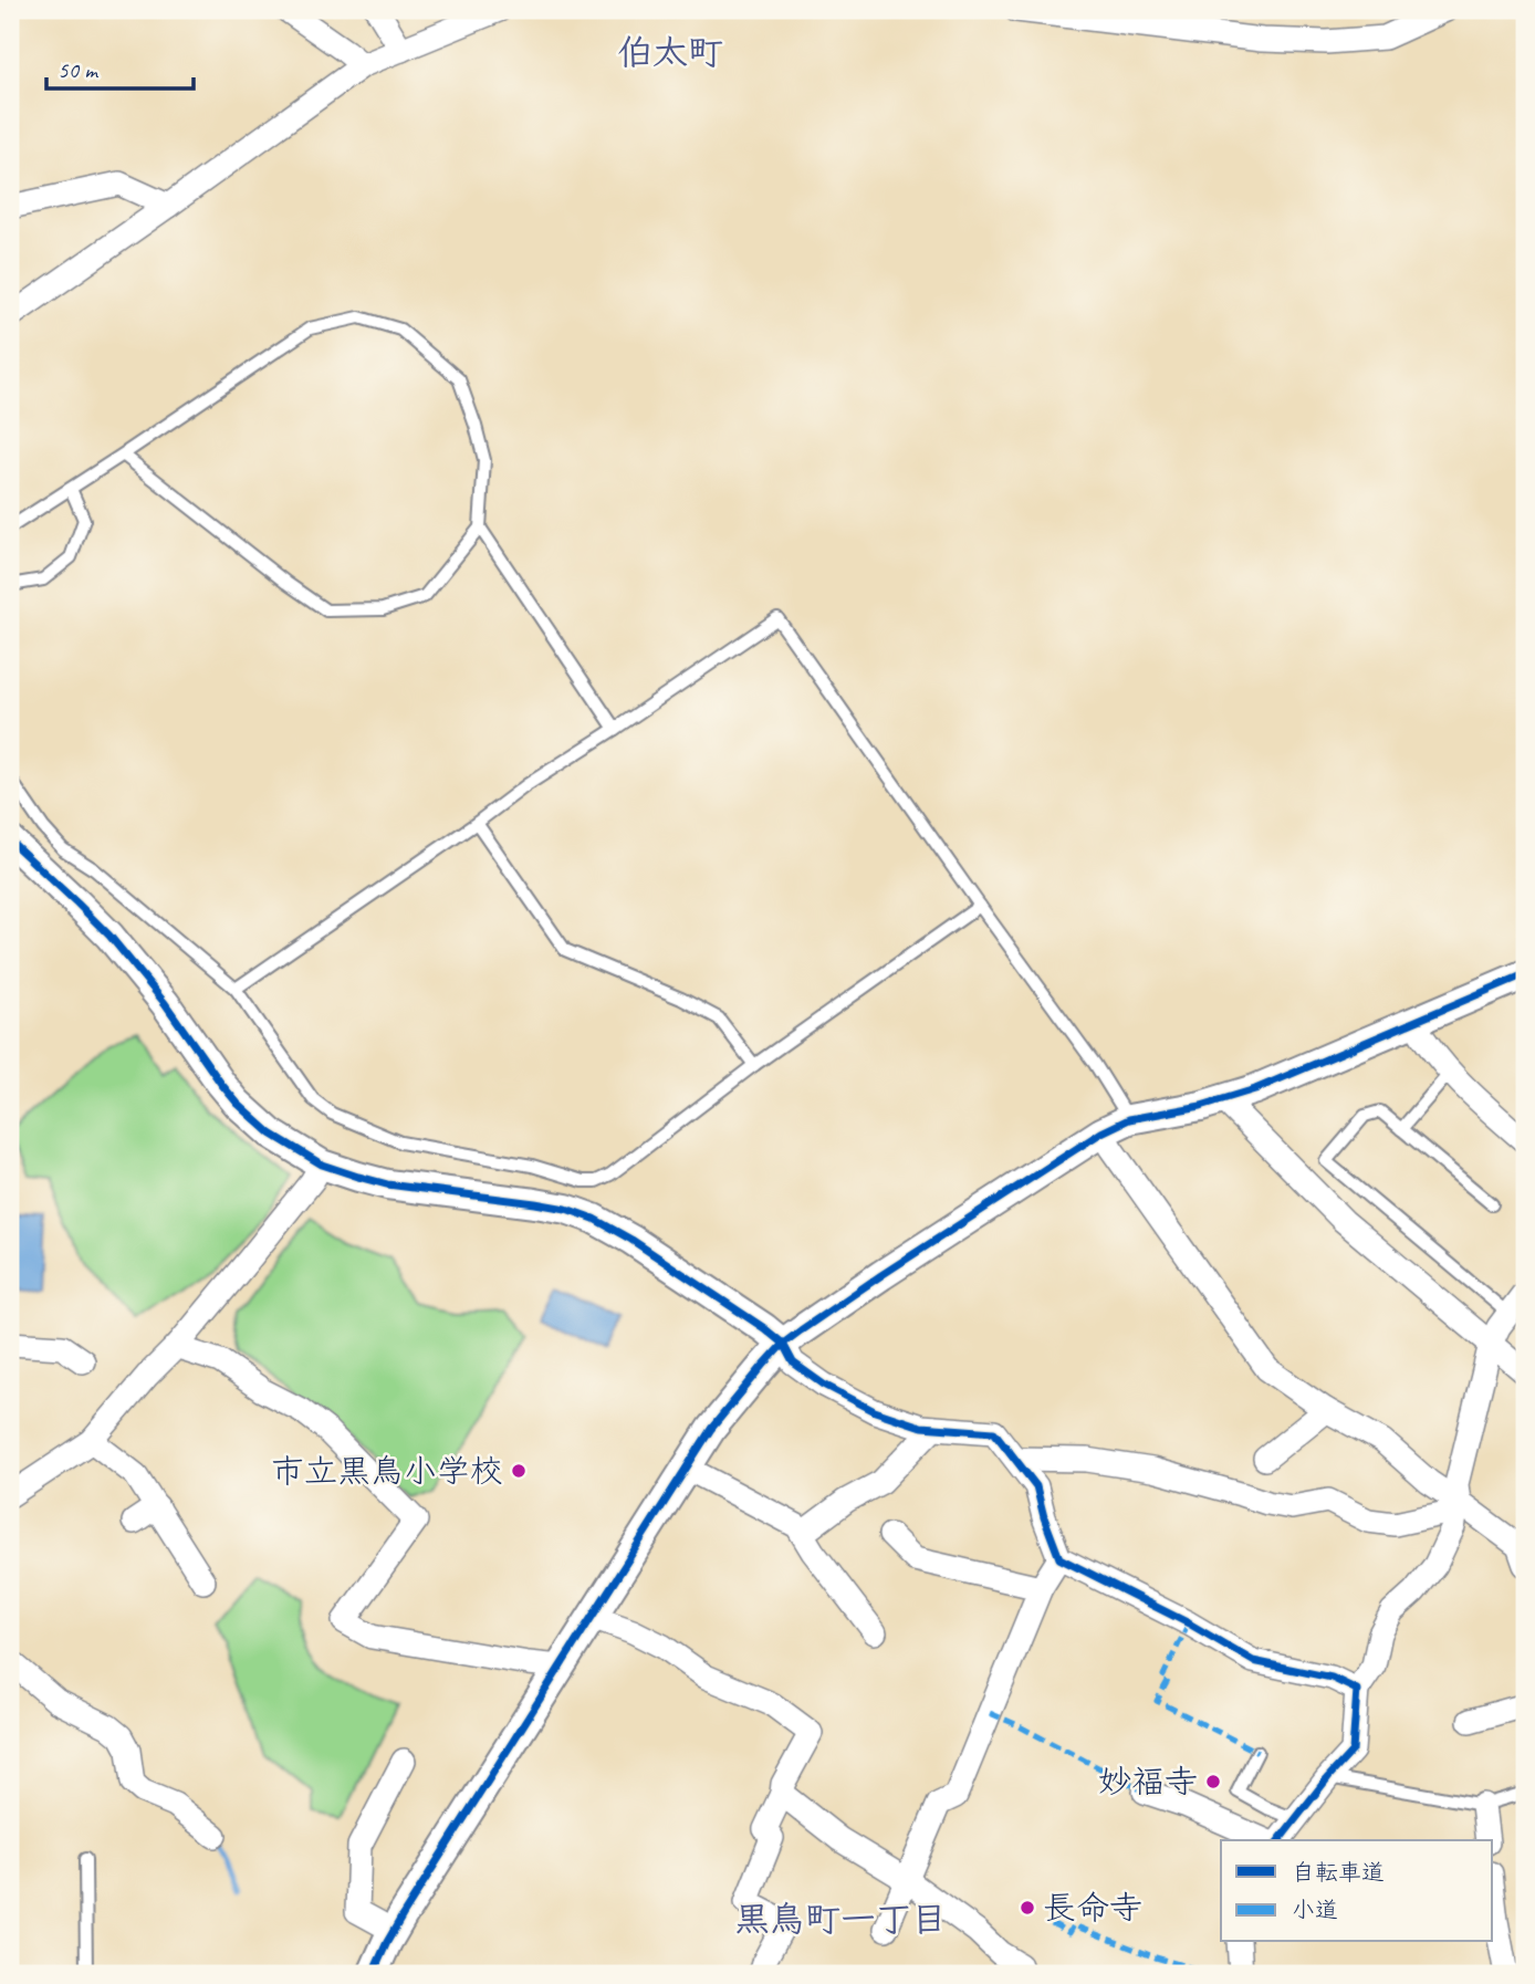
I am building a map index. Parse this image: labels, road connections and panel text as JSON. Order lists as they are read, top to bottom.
{
  "districts": ["伯太町", "黒鳥町一丁目"],
  "places": ["市立黒鳥小学校", "妙福寺", "長命寺"],
  "legend": ["自転車道", "小道"],
  "scale_bar": "50 m"
}
